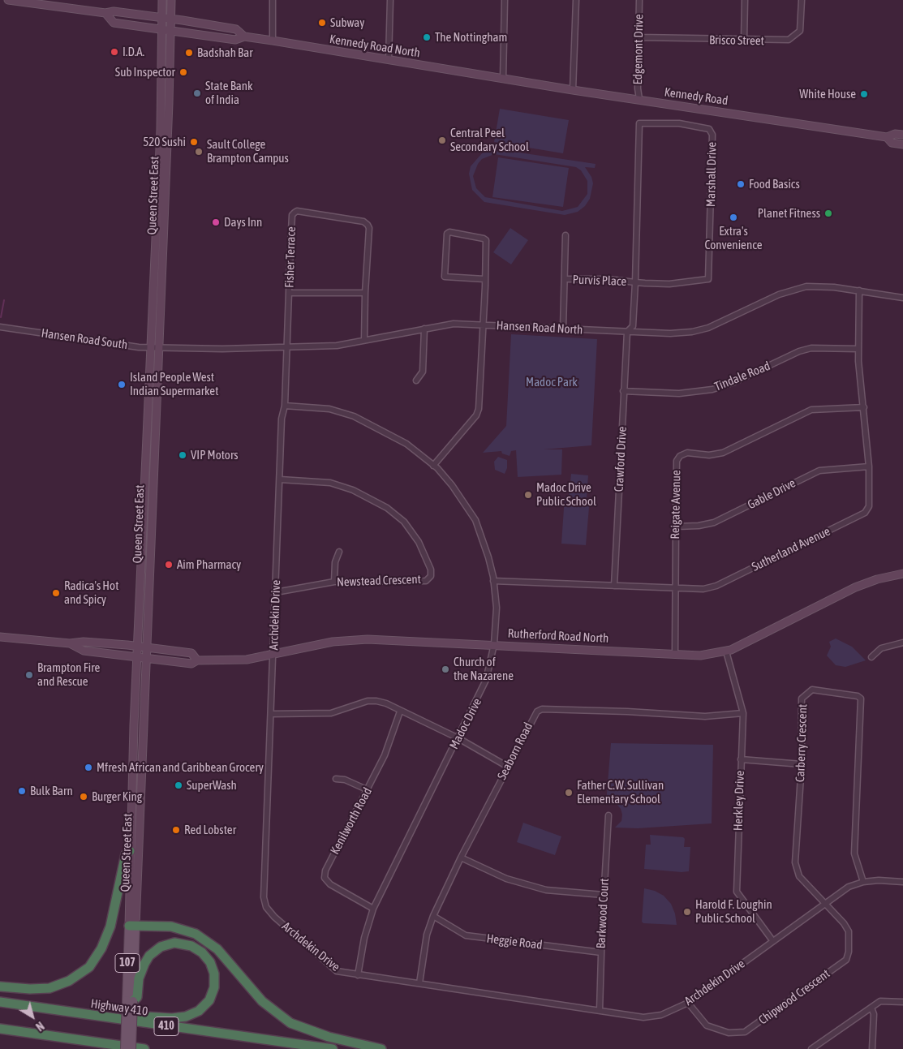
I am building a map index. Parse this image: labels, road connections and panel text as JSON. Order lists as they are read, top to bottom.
{
  "streets": {
    "highway": ["Highway 410", "410"],
    "main road": [
      "Kennedy Road North",
      "Kennedy Road",
      "Queen Street East",
      "Rutherford Road North"
    ],
    "street": [
      "Brisco Street",
      "Edgemont Drive",
      "Marshall Drive",
      "Fisher Terrace",
      "Purvis Place",
      "Hansen Road North",
      "Hansen Road South",
      "Tindale Road",
      "Crawford Drive",
      "Gable Drive",
      "Reigate Avenue",
      "Sutherland Avenue",
      "Newstead Crescent",
      "Archdekin Drive",
      "Madoc Drive",
      "Carberry Crescent",
      "Seaborn Road",
      "Herkley Drive",
      "Kenilworth Road",
      "Barkwood Court",
      "Heggie Road",
      "Chipwood Crescent"
    ]
  },
  "crossings": [
    ["Brisco Street", "Edgemont Drive"],
    ["Kennedy Road North", "Kennedy Road"],
    ["Kennedy Road North", "Queen Street East"],
    ["Edgemont Drive", "Kennedy Road"],
    ["Marshall Drive", "Purvis Place"],
    ["Marshall Drive", "Hansen Road North"],
    ["Marshall Drive", "Crawford Drive"],
    ["Queen Street East", "Hansen Road South"],
    ["Queen Street East", "Rutherford Road North"],
    ["Fisher Terrace", "Hansen Road North"],
    ["Fisher Terrace", "Archdekin Drive"],
    ["Purvis Place", "Hansen Road North"],
    ["Hansen Road North", "Hansen Road South"],
    ["Hansen Road North", "Crawford Drive"],
    ["Hansen Road North", "Sutherland Avenue"],
    ["Hansen Road North", "Archdekin Drive"],
    ["Tindale Road", "Crawford Drive"],
    ["Tindale Road", "Sutherland Avenue"],
    ["Crawford Drive", "Sutherland Avenue"],
    ["Gable Drive", "Reigate Avenue"],
    ["Gable Drive", "Sutherland Avenue"],
    ["Reigate Avenue", "Sutherland Avenue"],
    ["Reigate Avenue", "Rutherford Road North"],
    ["Sutherland Avenue", "Madoc Drive"],
    ["Newstead Crescent", "Archdekin Drive"],
    ["Archdekin Drive", "Rutherford Road North"],
    ["Archdekin Drive", "Madoc Drive"],
    ["Archdekin Drive", "Carberry Crescent"],
    ["Archdekin Drive", "Seaborn Road"],
    ["Archdekin Drive", "Herkley Drive"],
    ["Archdekin Drive", "Barkwood Court"],
    ["Archdekin Drive", "Chipwood Crescent"],
    ["Rutherford Road North", "Madoc Drive"],
    ["Rutherford Road North", "Herkley Drive"],
    ["Madoc Drive", "Kenilworth Road"],
    ["Carberry Crescent", "Chipwood Crescent"],
    ["Seaborn Road", "Herkley Drive"],
    ["Seaborn Road", "Heggie Road"],
    ["Barkwood Court", "Heggie Road"]
  ],
  "parks": ["Madoc Park"],
  "places": [
    "Subway",
    "The Nottingham",
    "I.D.A.",
    "Badshah Bar",
    "Sub Inspector",
    "State Bank of India",
    "White House",
    "Central Peel Secondary School",
    "520 Sushi",
    "Sault College Brampton Campus",
    "Food Basics",
    "Planet Fitness",
    "Extra's Convenience",
    "Days Inn",
    "Island People West Indian Supermarket",
    "VIP Motors",
    "Madoc Drive Public School",
    "Aim Pharmacy",
    "Radica's Hot and Spicy",
    "Church of the Nazarene",
    "Brampton Fire and Rescue",
    "Mfresh African and Caribbean Grocery",
    "SuperWash",
    "Bulk Barn",
    "Father C.W. Sullivan Elementary School",
    "Burger King",
    "Red Lobster",
    "Harold F. Loughin Public School"
  ],
  "north": "bottom right"
}
